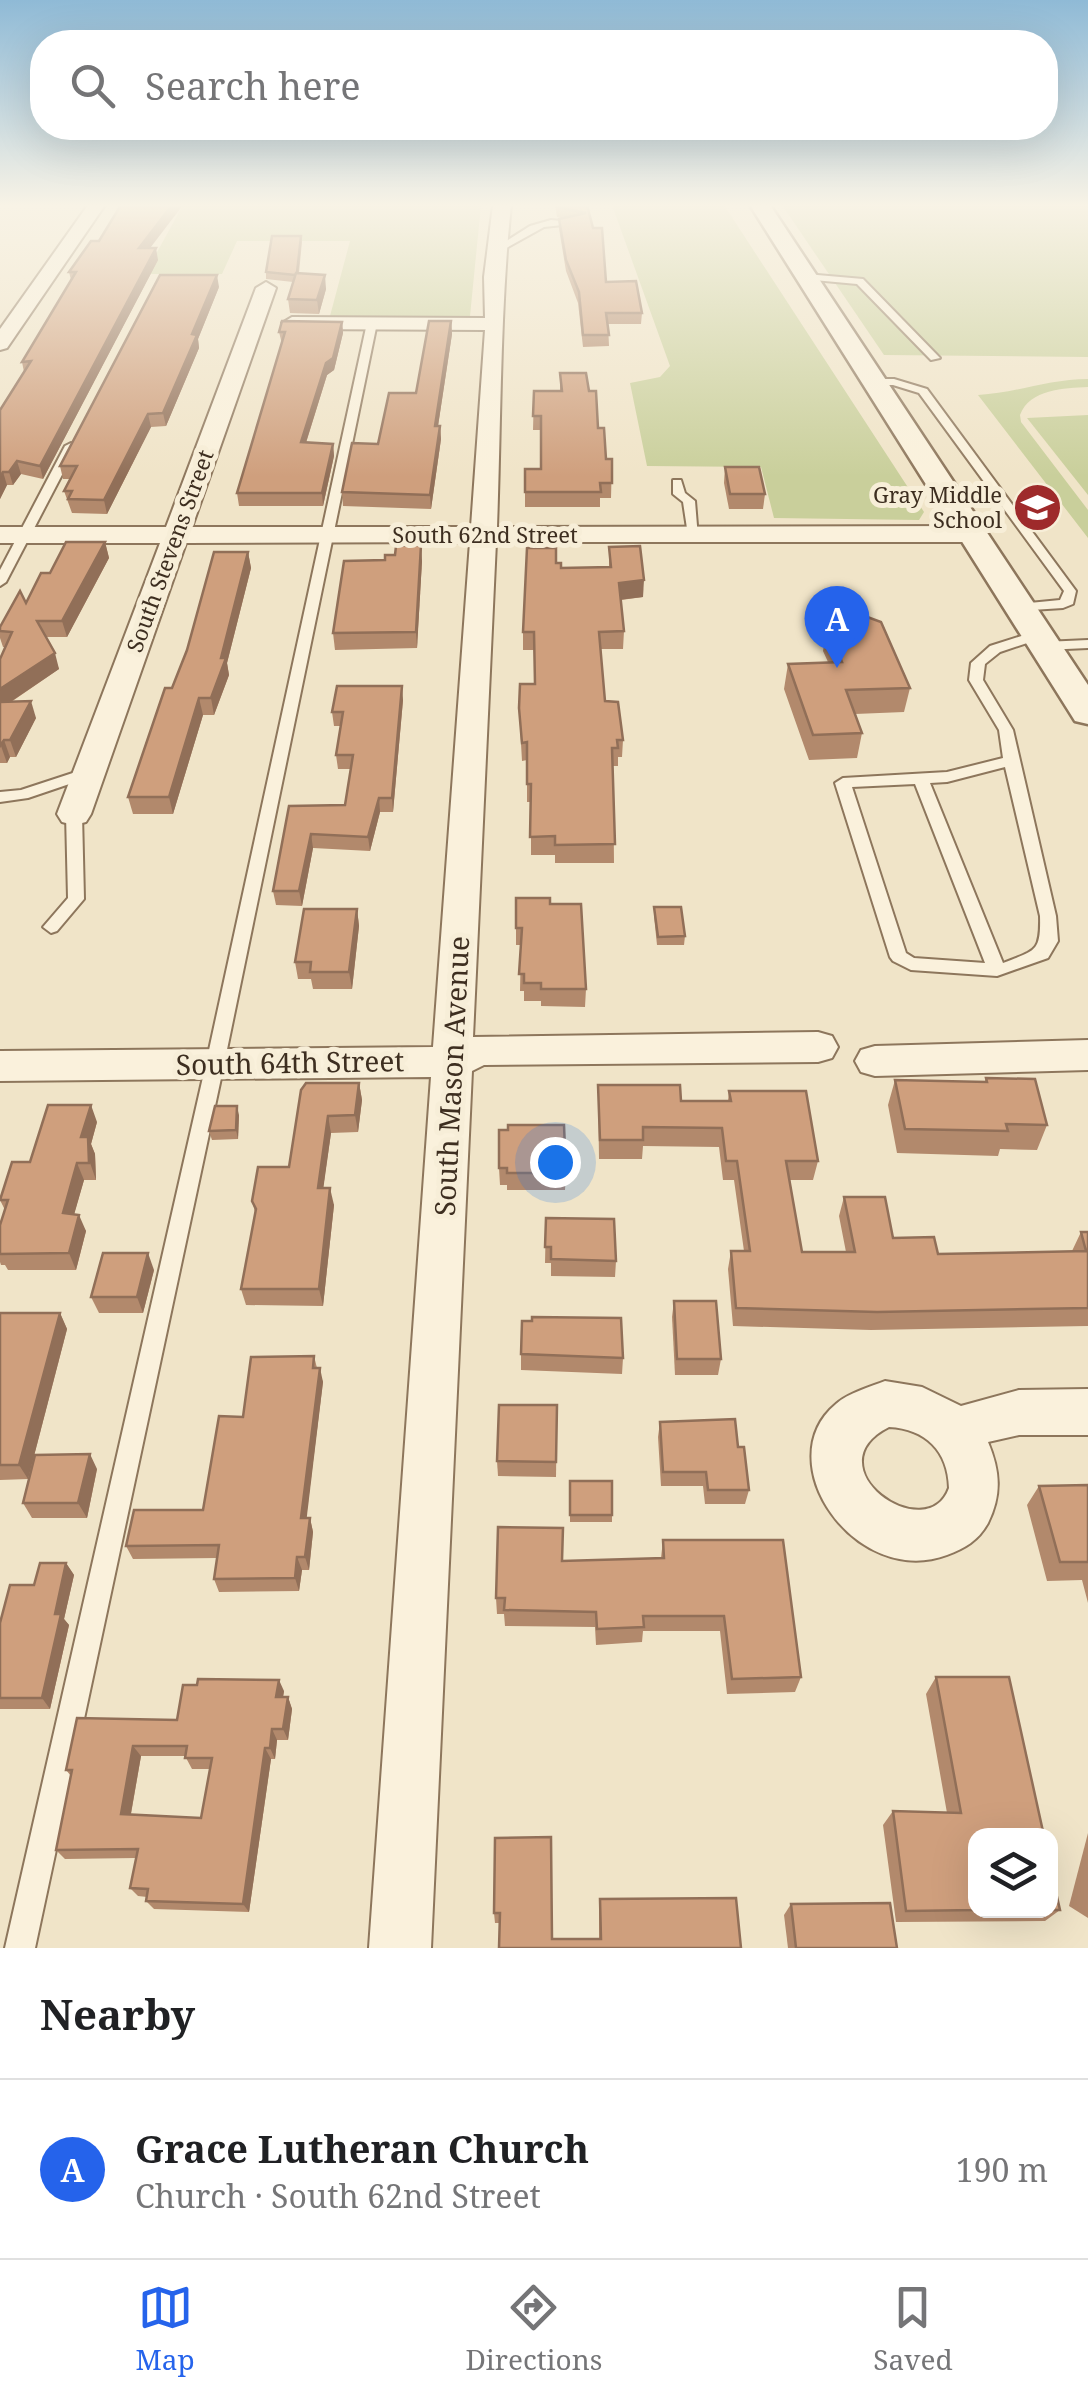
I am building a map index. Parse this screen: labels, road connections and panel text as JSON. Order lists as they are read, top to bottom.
{
  "streets": {
    "street": [
      "South 62nd Street",
      "South Stevens Street",
      "South 64th Street",
      "South Mason Avenue"
    ]
  },
  "crossings": [
    ["South 62nd Street", "South Stevens Street"],
    ["South 62nd Street", "South Mason Avenue"],
    ["South 64th Street", "South Mason Avenue"]
  ],
  "places": {
    "school or university": ["Gray Middle School"]
  },
  "page": {
    "search": "Search here",
    "pins": "A",
    "heading": "Nearby",
    "list": [
      {
        "mark": "A",
        "name": "Grace Lutheran Church",
        "note": "Church · South 62nd Street",
        "value": "190 m"
      }
    ],
    "nav": ["Map", "Directions", "Saved"]
  }
}
